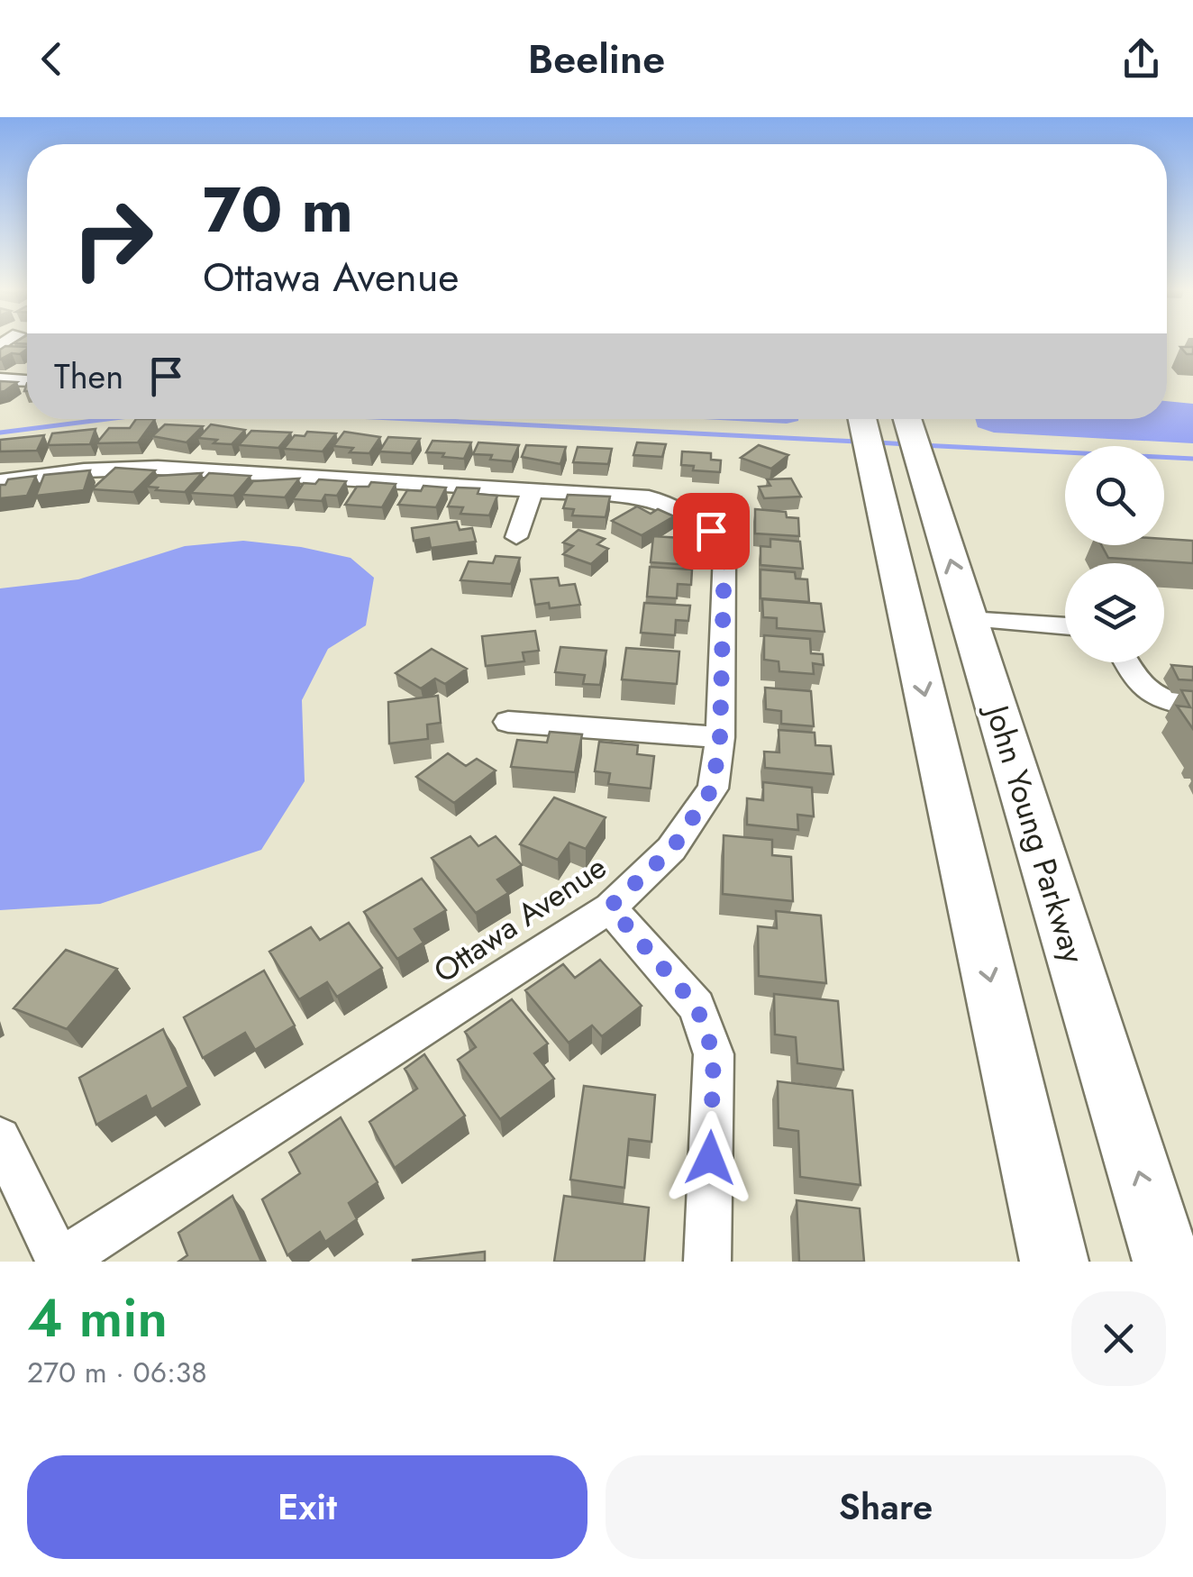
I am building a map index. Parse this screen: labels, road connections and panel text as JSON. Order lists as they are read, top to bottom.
{
  "streets": {
    "highway": ["John Young Parkway"],
    "street": ["Ottawa Avenue"]
  },
  "page": {
    "header": "Beeline",
    "turn": ["70 m", "Ottawa Avenue"],
    "then": "Then",
    "heading": ["4 min", "270 m · 06:38"],
    "buttons": ["Exit", "Share"]
  }
}
